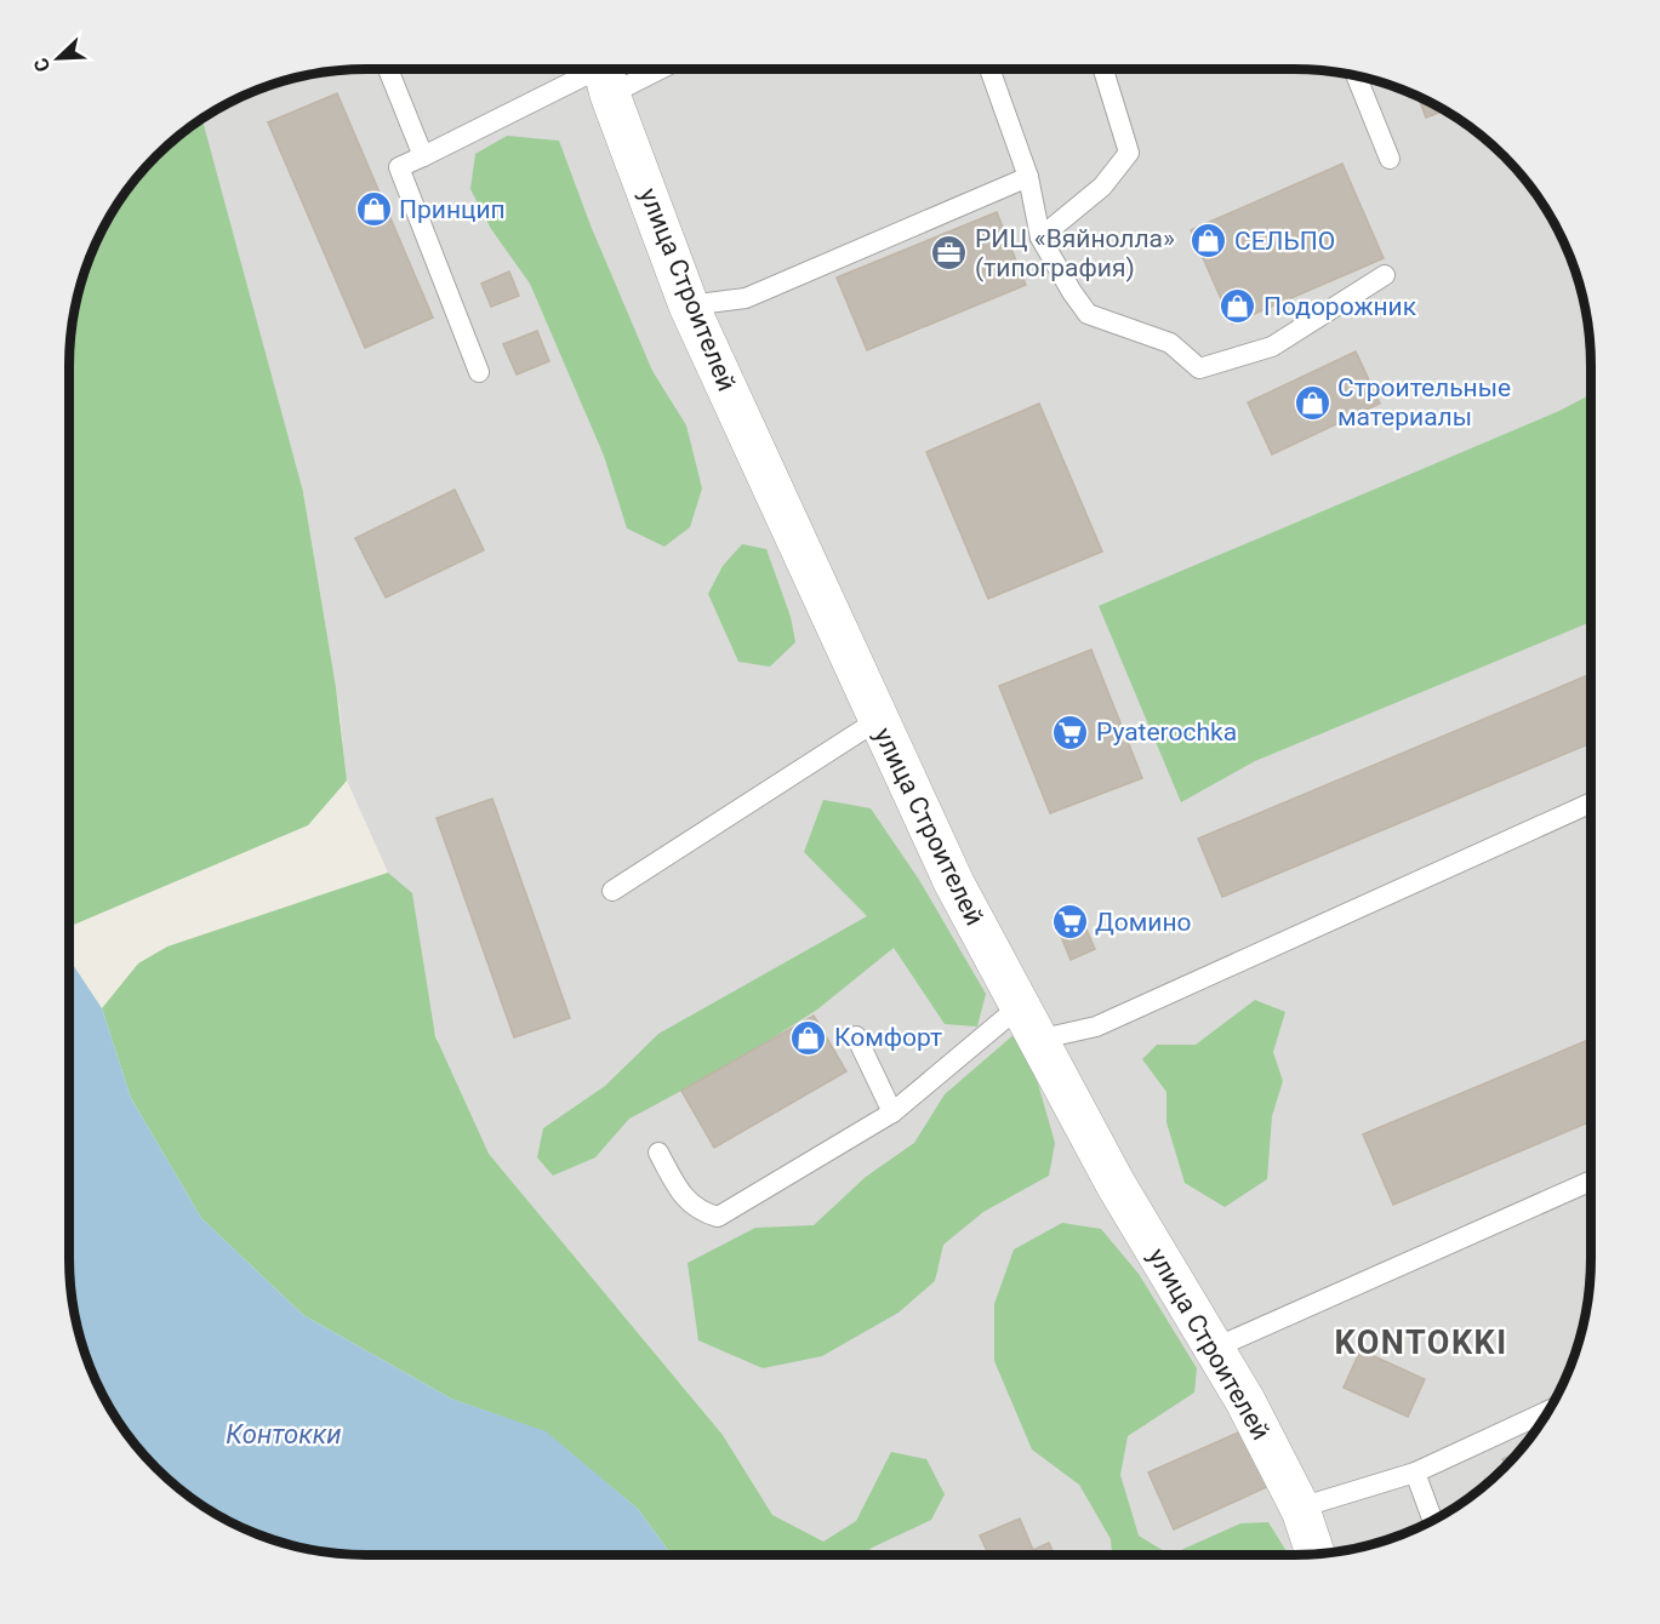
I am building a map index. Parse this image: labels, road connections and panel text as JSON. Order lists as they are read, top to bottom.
{
  "streets": {
    "street": ["улица Строителей"]
  },
  "districts": ["KONTOKKI"],
  "water": ["Контокки"],
  "places": {
    "shop": [
      "Принцип",
      "СЕЛЬПО",
      "Подорожник",
      "Строительные материалы",
      "Комфорт"
    ],
    "office": ["РИЦ «Вяйнолла» (типография)"],
    "supermarket": ["Pyaterochka", "Домино"]
  },
  "north": "bottom left"
}
